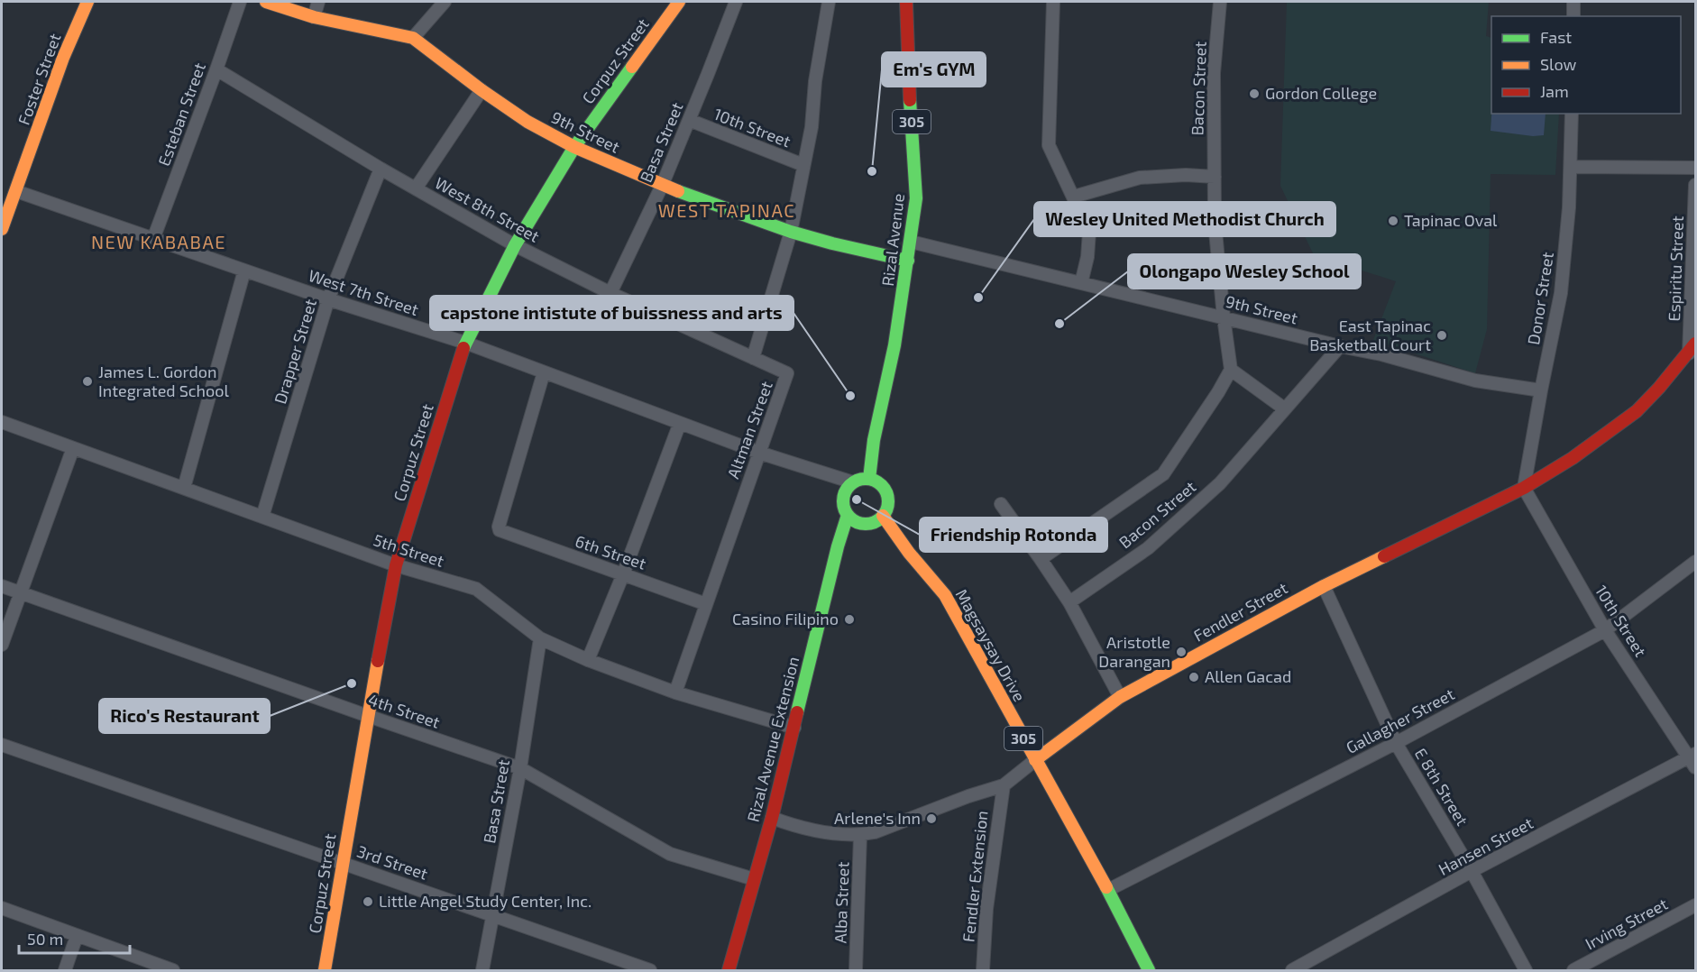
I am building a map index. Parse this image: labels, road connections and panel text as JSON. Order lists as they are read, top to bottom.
{
  "streets": {
    "main road": [
      "Corpuz Street",
      "Foster Street",
      "305",
      "9th Street",
      "Rizal Avenue",
      "Fendler Street",
      "Magsaysay Drive",
      "Rizal Avenue Extension"
    ],
    "street": [
      "Bacon Street",
      "Esteban Street",
      "10th Street",
      "Basa Street",
      "West 8th Street",
      "Espiritu Street",
      "West 7th Street",
      "Donor Street",
      "Drapper Street",
      "Altman Street",
      "5th Street",
      "6th Street",
      "4th Street",
      "Gallagher Street",
      "E 8th Street",
      "Hansen Street",
      "3rd Street",
      "Fendler Extension",
      "Alba Street",
      "Irving Street"
    ]
  },
  "crossings": [
    ["Corpuz Street", "9th Street"],
    ["Corpuz Street", "West 8th Street"],
    ["Corpuz Street", "West 7th Street"],
    ["Corpuz Street", "5th Street"],
    ["Corpuz Street", "4th Street"],
    ["Corpuz Street", "3rd Street"],
    ["Foster Street", "West 7th Street"],
    ["Bacon Street", "9th Street"],
    ["Esteban Street", "West 8th Street"],
    ["Esteban Street", "West 7th Street"],
    ["10th Street", "Basa Street"],
    ["10th Street", "Donor Street"],
    ["10th Street", "Altman Street"],
    ["10th Street", "Fendler Street"],
    ["10th Street", "Gallagher Street"],
    ["10th Street", "Hansen Street"],
    ["9th Street", "Basa Street"],
    ["9th Street", "Rizal Avenue"],
    ["9th Street", "Donor Street"],
    ["9th Street", "Altman Street"],
    ["Basa Street", "West 8th Street"],
    ["Basa Street", "5th Street"],
    ["Basa Street", "4th Street"],
    ["Basa Street", "3rd Street"],
    ["West 8th Street", "Drapper Street"],
    ["West 8th Street", "Altman Street"],
    ["Rizal Avenue", "West 7th Street"],
    ["Rizal Avenue", "Magsaysay Drive"],
    ["Rizal Avenue", "Rizal Avenue Extension"],
    ["Espiritu Street", "Fendler Street"],
    ["West 7th Street", "Drapper Street"],
    ["West 7th Street", "Altman Street"],
    ["West 7th Street", "6th Street"],
    ["West 7th Street", "Magsaysay Drive"],
    ["West 7th Street", "Rizal Avenue Extension"],
    ["Donor Street", "Fendler Street"],
    ["Drapper Street", "5th Street"],
    ["Altman Street", "5th Street"],
    ["Altman Street", "6th Street"],
    ["5th Street", "Rizal Avenue Extension"],
    ["Fendler Street", "Magsaysay Drive"],
    ["Fendler Street", "Rizal Avenue Extension"],
    ["Fendler Street", "E 8th Street"],
    ["Fendler Street", "Fendler Extension"],
    ["Fendler Street", "Alba Street"],
    ["Magsaysay Drive", "Gallagher Street"],
    ["Magsaysay Drive", "Rizal Avenue Extension"],
    ["4th Street", "Rizal Avenue Extension"],
    ["Gallagher Street", "E 8th Street"],
    ["E 8th Street", "Hansen Street"]
  ],
  "districts": ["WEST TAPINAC", "NEW KABABAE"],
  "places": [
    "Gordon College",
    "Em's GYM",
    "Tapinac Oval",
    "Wesley United Methodist Church",
    "Olongapo Wesley School",
    "East Tapinac Basketball Court",
    "James L. Gordon Integrated School",
    "capstone intistute of buissness and arts",
    "Friendship Rotonda",
    "Casino Filipino",
    "Aristotle Darangan",
    "Allen Gacad",
    "Rico's Restaurant",
    "Arlene's Inn",
    "Little Angel Study Center, Inc."
  ],
  "legend": ["Fast", "Slow", "Jam"],
  "scale_bar": "50 m"
}
